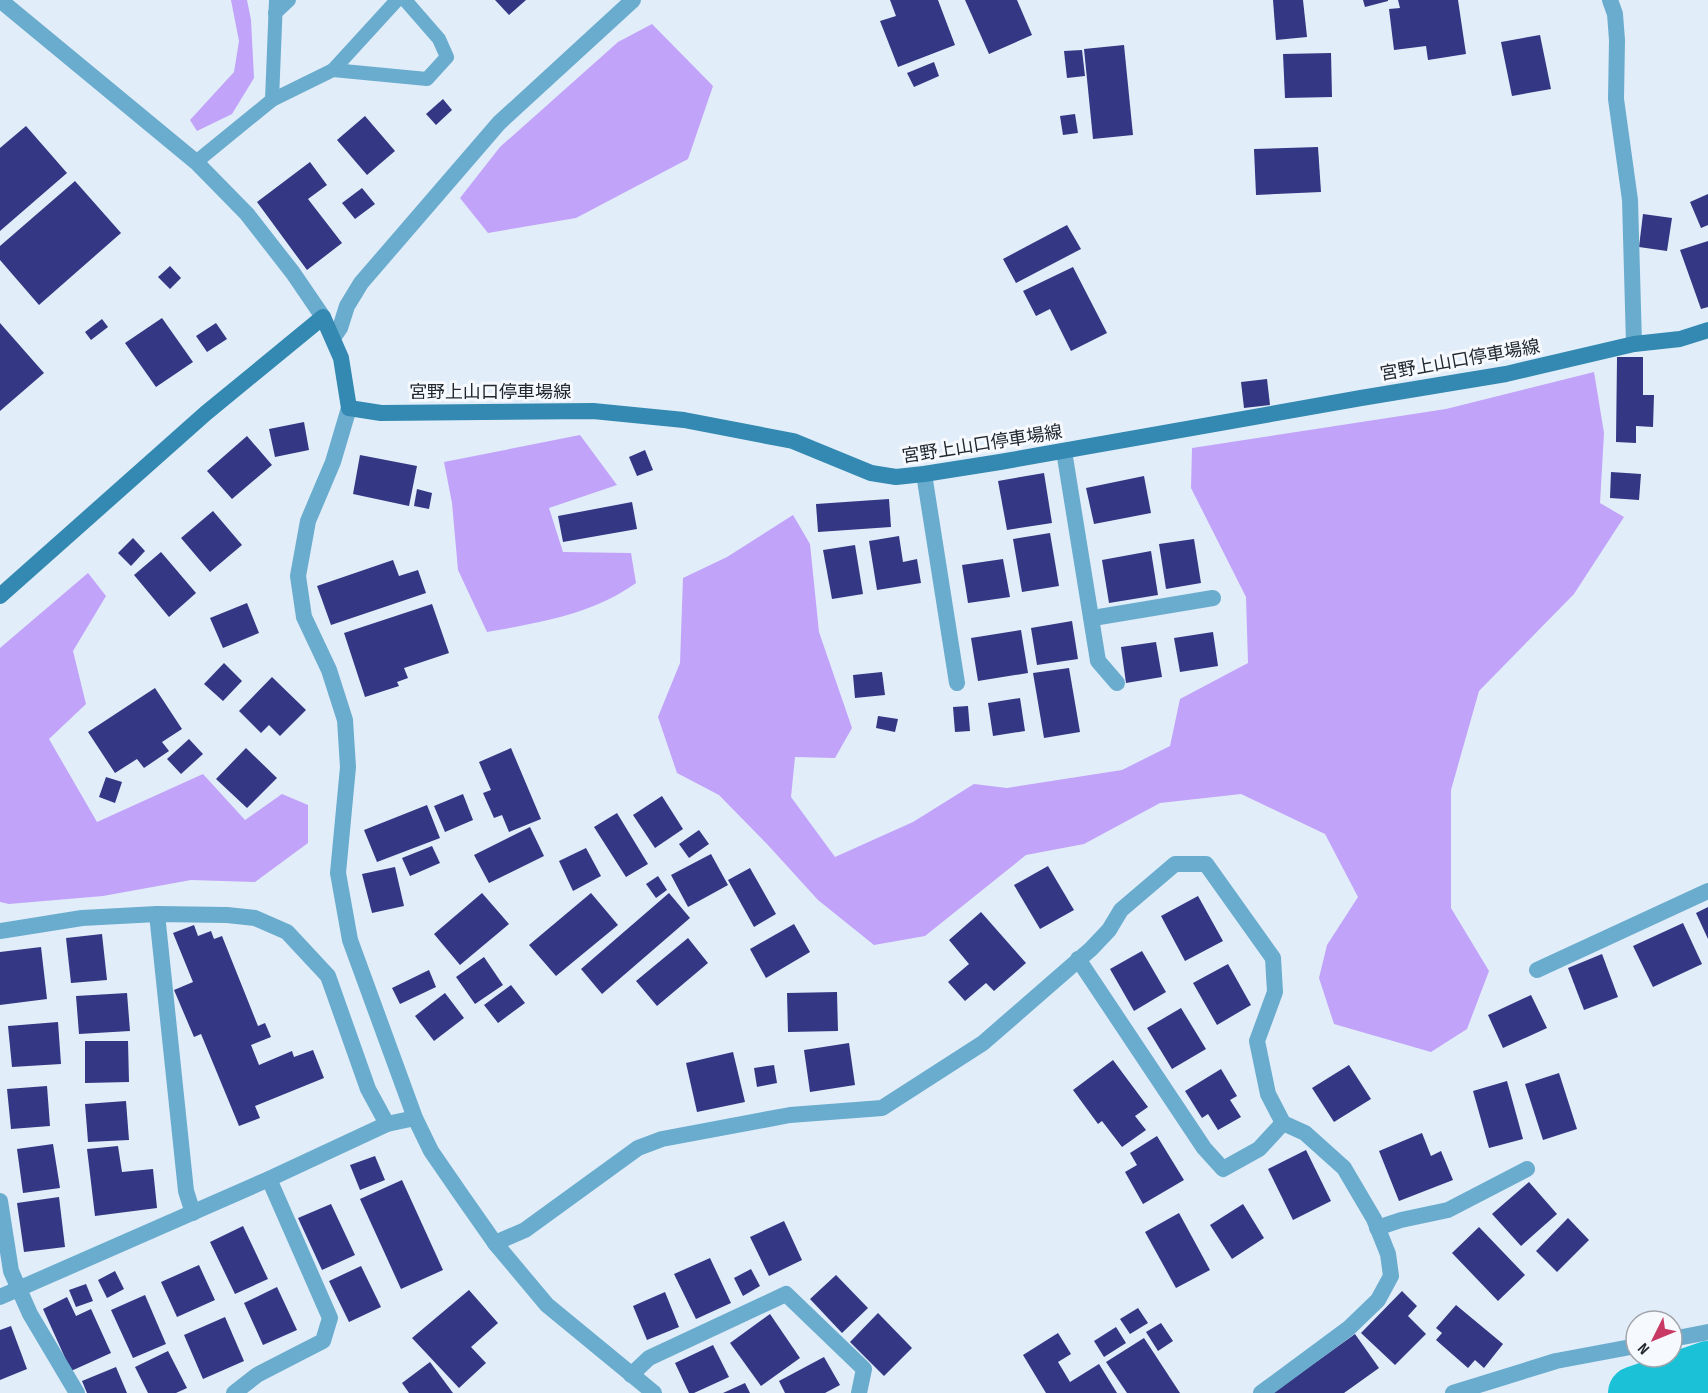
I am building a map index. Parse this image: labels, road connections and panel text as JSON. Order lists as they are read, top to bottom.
{
  "streets": {
    "main road": ["宮野上山口停車場線"]
  },
  "north": "bottom left"
}
